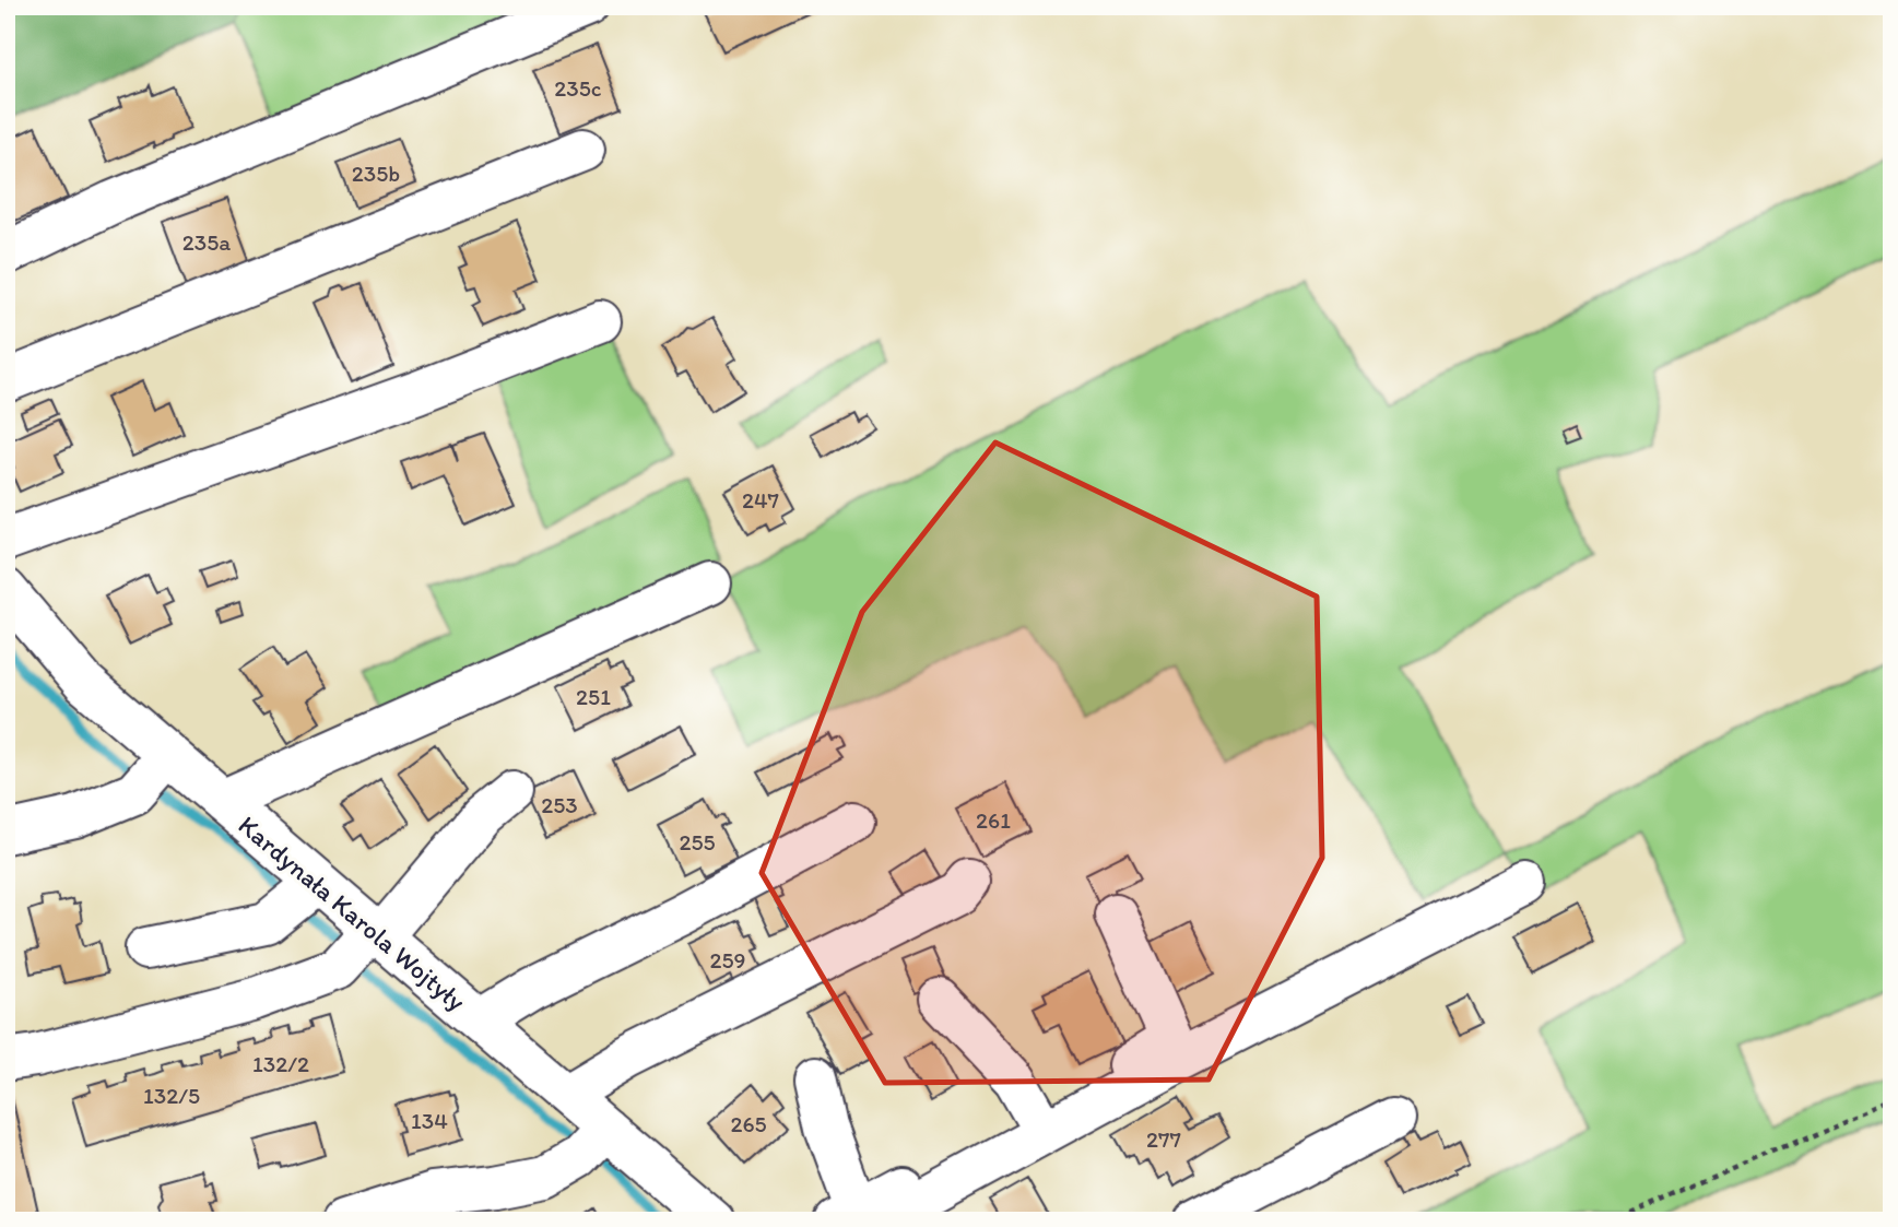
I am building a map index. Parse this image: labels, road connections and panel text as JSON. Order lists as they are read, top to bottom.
{
  "streets": {
    "street": ["Kardynała Karola Wojtyły"]
  },
  "house_numbers": [
    "235c",
    "235b",
    "235a",
    "247",
    "251",
    "253",
    "261",
    "255",
    "259",
    "132/2",
    "132/5",
    "134",
    "265",
    "277"
  ]
}
